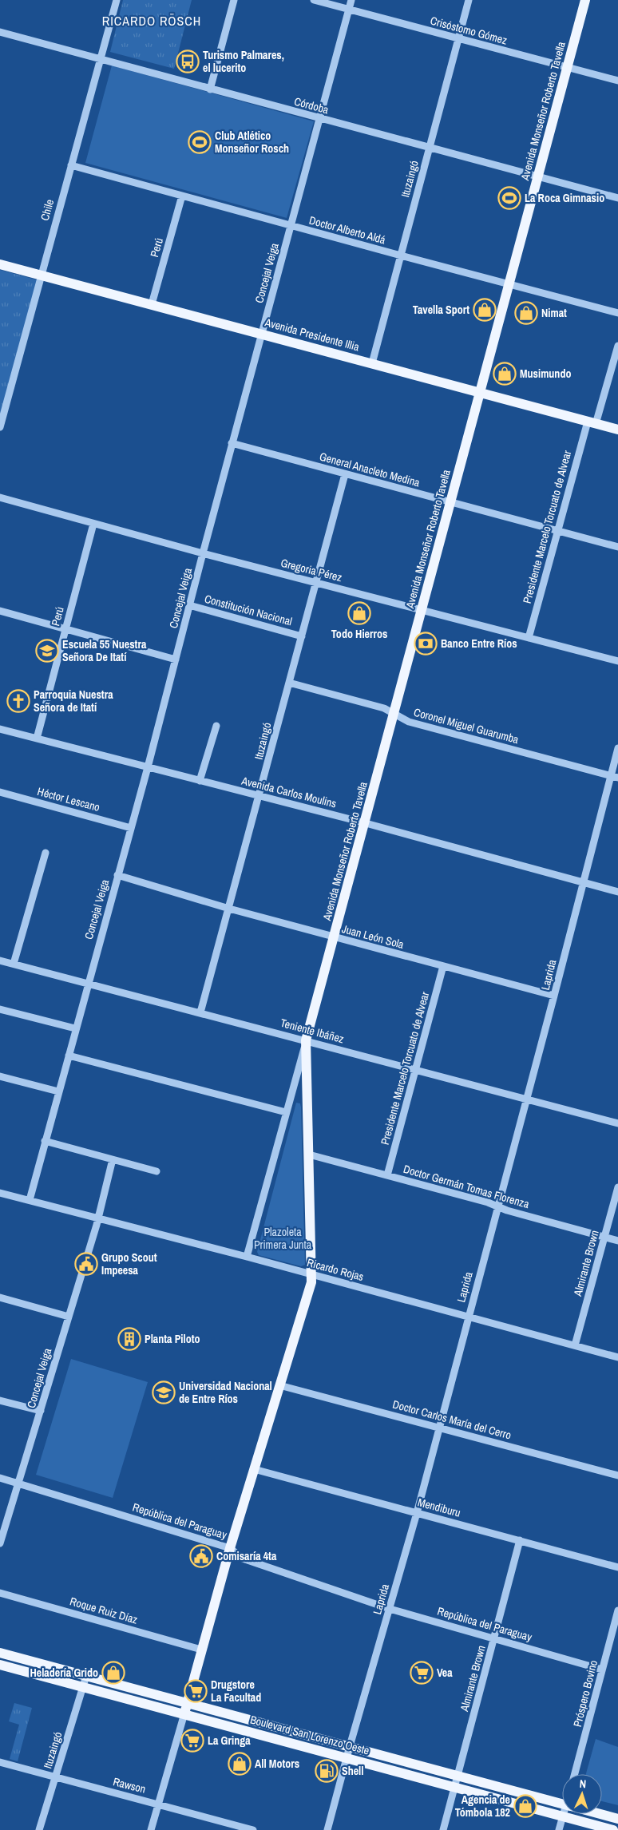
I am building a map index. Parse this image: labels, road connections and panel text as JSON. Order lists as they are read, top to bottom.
{
  "streets": {
    "main road": ["Avenida Monseñor Roberto Tavella", "Avenida Presidente Illia", "Boulevard San Lorenzo Oeste"],
    "street": [
      "Crisóstomo Gómez",
      "Córdoba",
      "Ituzaingó",
      "Chile",
      "Doctor Alberto Aldá",
      "Perú",
      "Concejal Veiga",
      "General Anacleto Medina",
      "Presidente Marcelo Torcuato de Alvear",
      "Gregoria Pérez",
      "Constitución Nacional",
      "Coronel Miguel Guarumba",
      "Avenida Carlos Moulins",
      "Héctor Lescano",
      "Juan León Sola",
      "Laprida",
      "Teniente Ibáñez",
      "Doctor Germán Tomas Florenza",
      "Almirante Brown",
      "Ricardo Rojas",
      "Doctor Carlos María del Cerro",
      "Mendiburu",
      "República del Paraguay",
      "Roque Ruiz Díaz",
      "Próspero Bovino",
      "Rawson"
    ]
  },
  "crossings": [
    ["Crisóstomo Gómez", "Avenida Monseñor Roberto Tavella"],
    ["Crisóstomo Gómez", "Ituzaingó"],
    ["Crisóstomo Gómez", "Concejal Veiga"],
    ["Córdoba", "Avenida Monseñor Roberto Tavella"],
    ["Córdoba", "Ituzaingó"],
    ["Córdoba", "Chile"],
    ["Córdoba", "Concejal Veiga"],
    ["Avenida Monseñor Roberto Tavella", "Doctor Alberto Aldá"],
    ["Avenida Monseñor Roberto Tavella", "Avenida Presidente Illia"],
    ["Avenida Monseñor Roberto Tavella", "General Anacleto Medina"],
    ["Avenida Monseñor Roberto Tavella", "Gregoria Pérez"],
    ["Avenida Monseñor Roberto Tavella", "Coronel Miguel Guarumba"],
    ["Avenida Monseñor Roberto Tavella", "Avenida Carlos Moulins"],
    ["Avenida Monseñor Roberto Tavella", "Juan León Sola"],
    ["Avenida Monseñor Roberto Tavella", "Teniente Ibáñez"],
    ["Avenida Monseñor Roberto Tavella", "Doctor Germán Tomas Florenza"],
    ["Avenida Monseñor Roberto Tavella", "Ricardo Rojas"],
    ["Avenida Monseñor Roberto Tavella", "Doctor Carlos María del Cerro"],
    ["Avenida Monseñor Roberto Tavella", "Mendiburu"],
    ["Avenida Monseñor Roberto Tavella", "República del Paraguay"],
    ["Avenida Monseñor Roberto Tavella", "Roque Ruiz Díaz"],
    ["Avenida Monseñor Roberto Tavella", "Boulevard San Lorenzo Oeste"],
    ["Ituzaingó", "Doctor Alberto Aldá"],
    ["Ituzaingó", "Avenida Presidente Illia"],
    ["Ituzaingó", "General Anacleto Medina"],
    ["Ituzaingó", "Gregoria Pérez"],
    ["Ituzaingó", "Constitución Nacional"],
    ["Ituzaingó", "Coronel Miguel Guarumba"],
    ["Ituzaingó", "Avenida Carlos Moulins"],
    ["Ituzaingó", "Juan León Sola"],
    ["Ituzaingó", "Teniente Ibáñez"],
    ["Ituzaingó", "Boulevard San Lorenzo Oeste"],
    ["Ituzaingó", "Rawson"],
    ["Chile", "Doctor Alberto Aldá"],
    ["Chile", "Avenida Presidente Illia"],
    ["Doctor Alberto Aldá", "Perú"],
    ["Doctor Alberto Aldá", "Concejal Veiga"],
    ["Perú", "Avenida Presidente Illia"],
    ["Perú", "Gregoria Pérez"],
    ["Perú", "Avenida Carlos Moulins"],
    ["Concejal Veiga", "Avenida Presidente Illia"],
    ["Concejal Veiga", "General Anacleto Medina"],
    ["Concejal Veiga", "Gregoria Pérez"],
    ["Concejal Veiga", "Constitución Nacional"],
    ["Concejal Veiga", "Avenida Carlos Moulins"],
    ["Concejal Veiga", "Héctor Lescano"],
    ["Concejal Veiga", "Juan León Sola"],
    ["Concejal Veiga", "Teniente Ibáñez"],
    ["Concejal Veiga", "Ricardo Rojas"],
    ["Concejal Veiga", "República del Paraguay"],
    ["Avenida Presidente Illia", "Presidente Marcelo Torcuato de Alvear"],
    ["General Anacleto Medina", "Presidente Marcelo Torcuato de Alvear"],
    ["Presidente Marcelo Torcuato de Alvear", "Gregoria Pérez"],
    ["Presidente Marcelo Torcuato de Alvear", "Juan León Sola"],
    ["Presidente Marcelo Torcuato de Alvear", "Teniente Ibáñez"],
    ["Presidente Marcelo Torcuato de Alvear", "Doctor Germán Tomas Florenza"],
    ["Coronel Miguel Guarumba", "Laprida"],
    ["Avenida Carlos Moulins", "Laprida"],
    ["Juan León Sola", "Laprida"],
    ["Laprida", "Teniente Ibáñez"],
    ["Laprida", "Doctor Germán Tomas Florenza"],
    ["Laprida", "Ricardo Rojas"],
    ["Laprida", "Doctor Carlos María del Cerro"],
    ["Laprida", "Mendiburu"],
    ["Laprida", "República del Paraguay"],
    ["Laprida", "Boulevard San Lorenzo Oeste"],
    ["Doctor Germán Tomas Florenza", "Almirante Brown"],
    ["Almirante Brown", "Ricardo Rojas"],
    ["Almirante Brown", "Mendiburu"],
    ["Almirante Brown", "República del Paraguay"],
    ["Almirante Brown", "Boulevard San Lorenzo Oeste"],
    ["República del Paraguay", "Próspero Bovino"]
  ],
  "districts": ["RICARDO RÖSCH"],
  "parks": ["Plazoleta Primera Junta"],
  "places": {
    "bus stop": ["Turismo Palmares, el lucerito"],
    "sports": ["Club Atlético Monseñor Rosch", "La Roca Gimnasio"],
    "shop": [
      "Tavella Sport",
      "Nimat",
      "Musimundo",
      "Todo Hierros",
      "Heladería Grido",
      "All Motors",
      "Agencia de Tómbola 182"
    ],
    "bank": ["Banco Entre Ríos"],
    "school or university": ["Escuela 55 Nuestra Señora De Itatí", "Universidad Nacional de Entre Ríos"],
    "church": ["Parroquia Nuestra Señora de Itatí"],
    "public building": ["Grupo Scout Impeesa", "Comisaría 4ta"],
    "building": ["Planta Piloto"],
    "supermarket": ["Vea", "Drugstore La Facultad", "La Gringa"],
    "fuel station": ["Shell"]
  },
  "north": "top"
}
